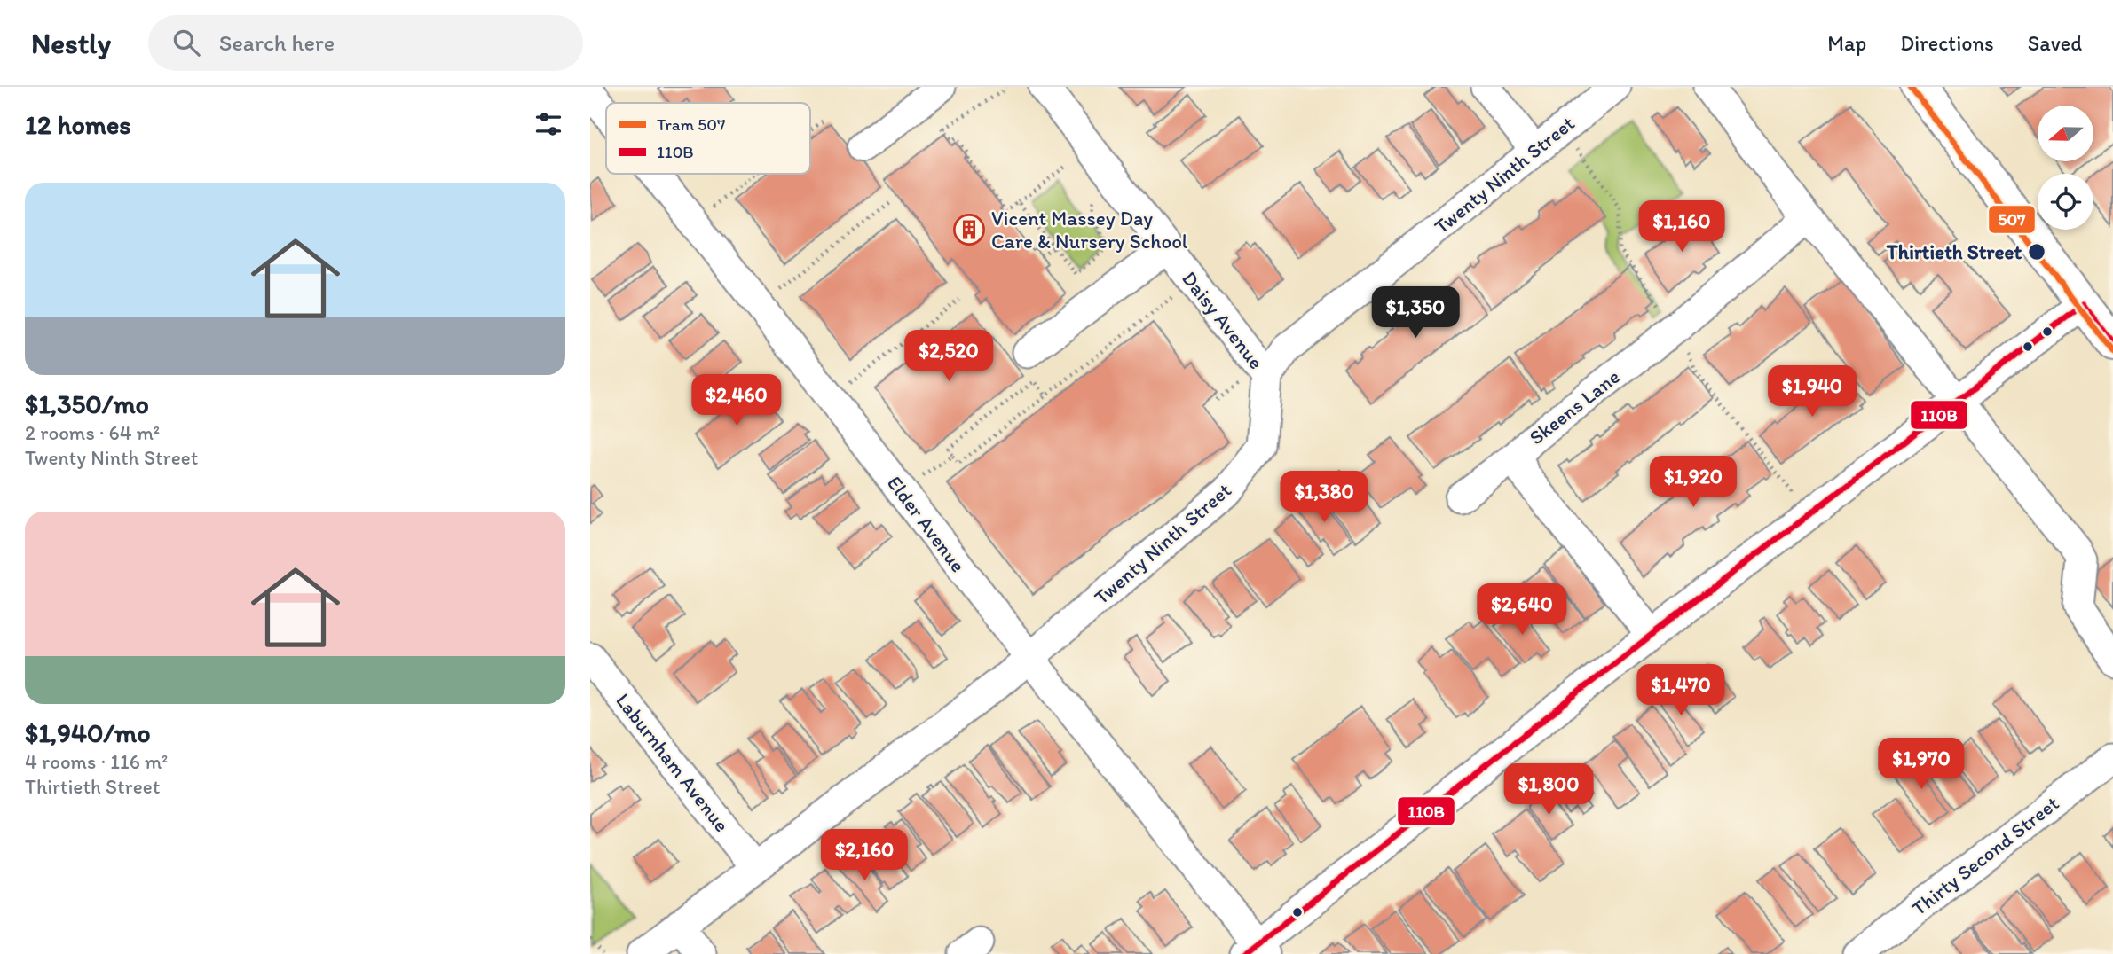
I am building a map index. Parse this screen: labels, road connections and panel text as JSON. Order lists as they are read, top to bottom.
{
  "streets": {
    "street": [
      "Twenty Ninth Street",
      "Daisy Avenue",
      "Skeens Lane",
      "Elder Avenue",
      "Laburnham Avenue",
      "Thirty Second Street"
    ]
  },
  "crossings": [
    ["Twenty Ninth Street", "Daisy Avenue"],
    ["Twenty Ninth Street", "Elder Avenue"],
    ["Twenty Ninth Street", "Laburnham Avenue"]
  ],
  "places": {
    "building": ["Vicent Massey Day Care & Nursery School"],
    "other": ["Thirtieth Street"]
  },
  "lines": ["tram line 507", "transit line 110B"],
  "legend": ["Tram 507", "110B"],
  "north": "left",
  "page": {
    "header": "Nestly",
    "search": "Search here",
    "nav": ["Map", "Directions", "Saved"],
    "heading": "12 homes",
    "list": [
      {
        "name": "$1,350/mo",
        "note": "2 rooms · 64 m² · Twenty Ninth Street"
      },
      {
        "name": "$1,940/mo",
        "note": "4 rooms · 116 m² · Thirtieth Street"
      }
    ],
    "price": [
      "$1,160",
      "$1,350",
      "$2,520",
      "$1,940",
      "$2,460",
      "$1,920",
      "$1,380",
      "$2,640",
      "$1,470",
      "$1,970",
      "$1,800",
      "$2,160"
    ]
  }
}
